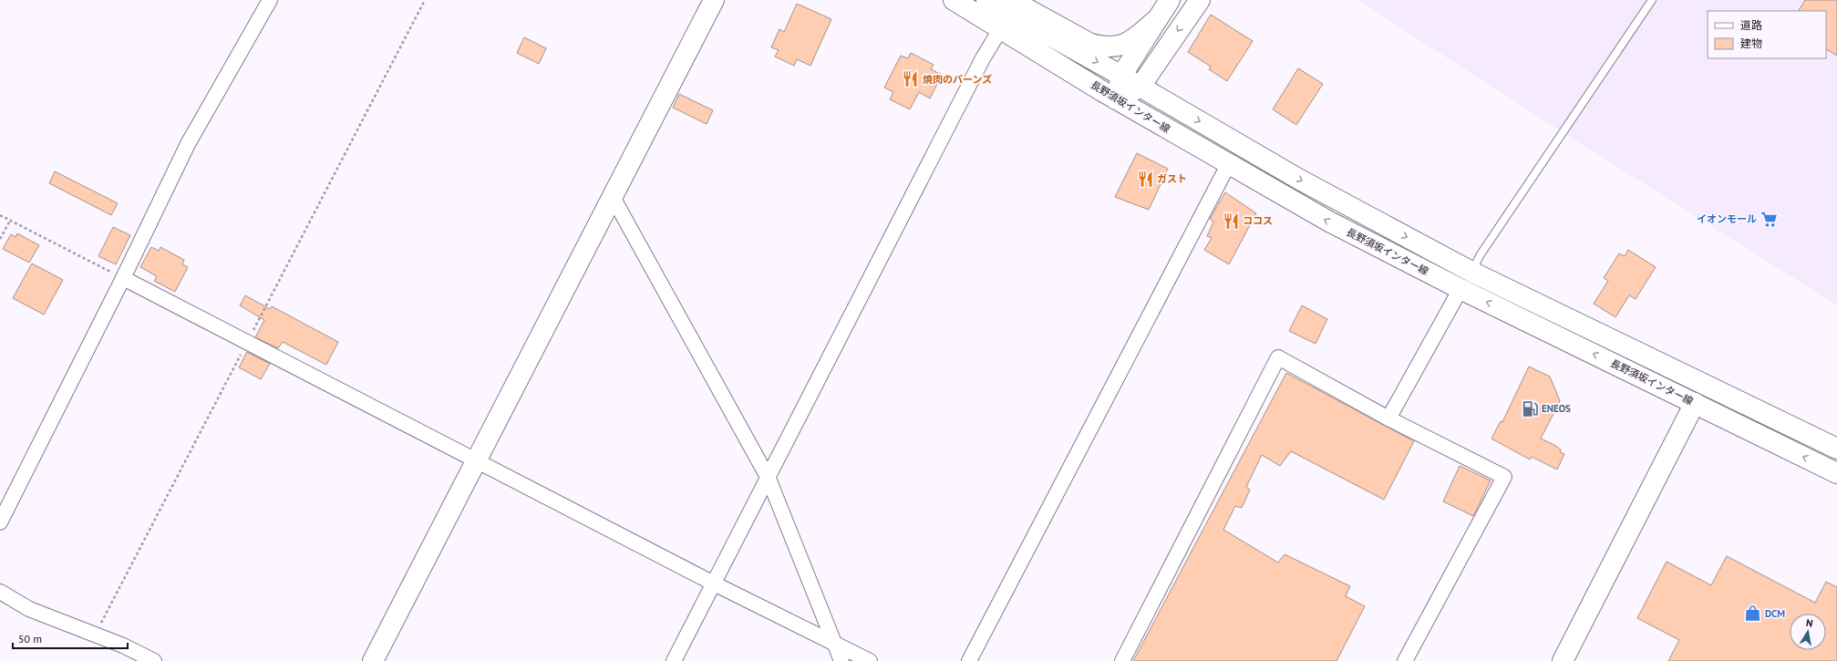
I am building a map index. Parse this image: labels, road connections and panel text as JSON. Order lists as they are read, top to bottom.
{
  "streets": {
    "main road": ["長野須坂インター線"]
  },
  "places": {
    "restaurant": ["焼肉のバーンズ", "ガスト", "ココス"],
    "supermarket": ["イオンモール"],
    "fuel station": ["ENEOS"],
    "shop": ["DCM"]
  },
  "legend": ["道路", "建物"],
  "scale_bar": "50 m",
  "north": "top"
}
